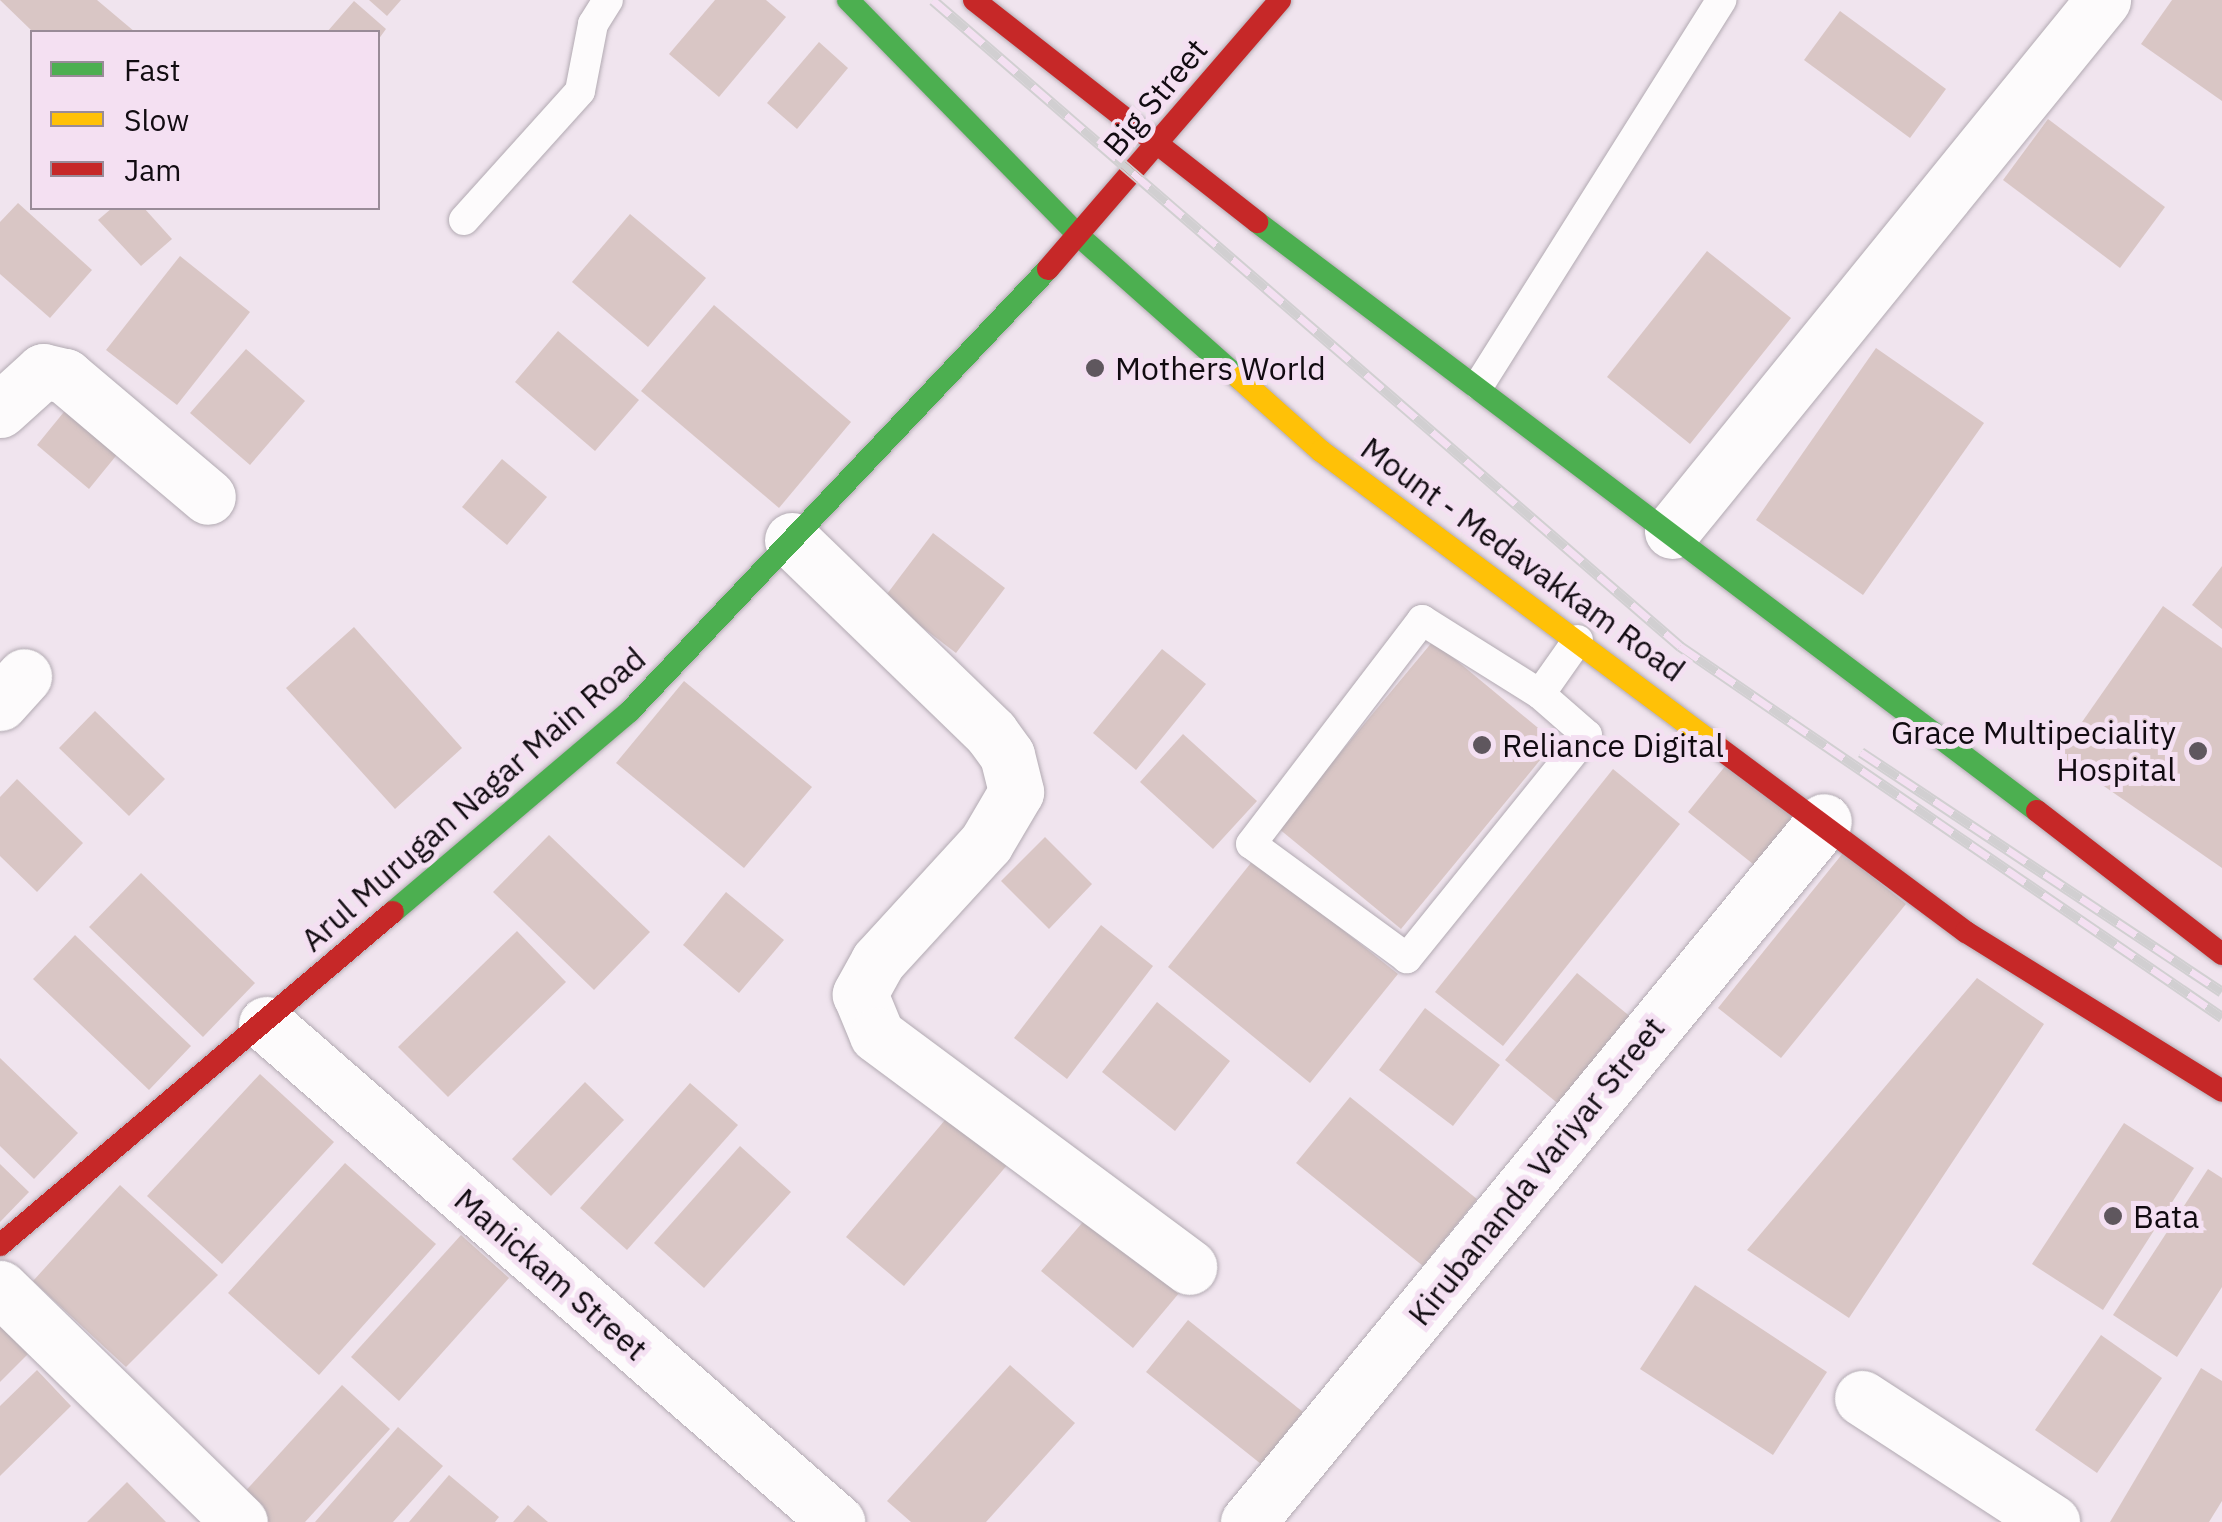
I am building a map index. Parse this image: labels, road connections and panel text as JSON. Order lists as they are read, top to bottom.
{
  "streets": {
    "main road": ["Big Street", "Mount - Medavakkam Road", "Arul Murugan Nagar Main Road"],
    "street": ["Kirubananda Variyar Street", "Manickam Street"]
  },
  "crossings": [
    ["Big Street", "Mount - Medavakkam Road"],
    ["Big Street", "Arul Murugan Nagar Main Road"],
    ["Mount - Medavakkam Road", "Arul Murugan Nagar Main Road"],
    ["Mount - Medavakkam Road", "Kirubananda Variyar Street"],
    ["Arul Murugan Nagar Main Road", "Manickam Street"]
  ],
  "places": [
    "Mothers World",
    "Reliance Digital",
    "Grace Multipeciality Hospital",
    "Bata"
  ],
  "legend": ["Fast", "Slow", "Jam"]
}
